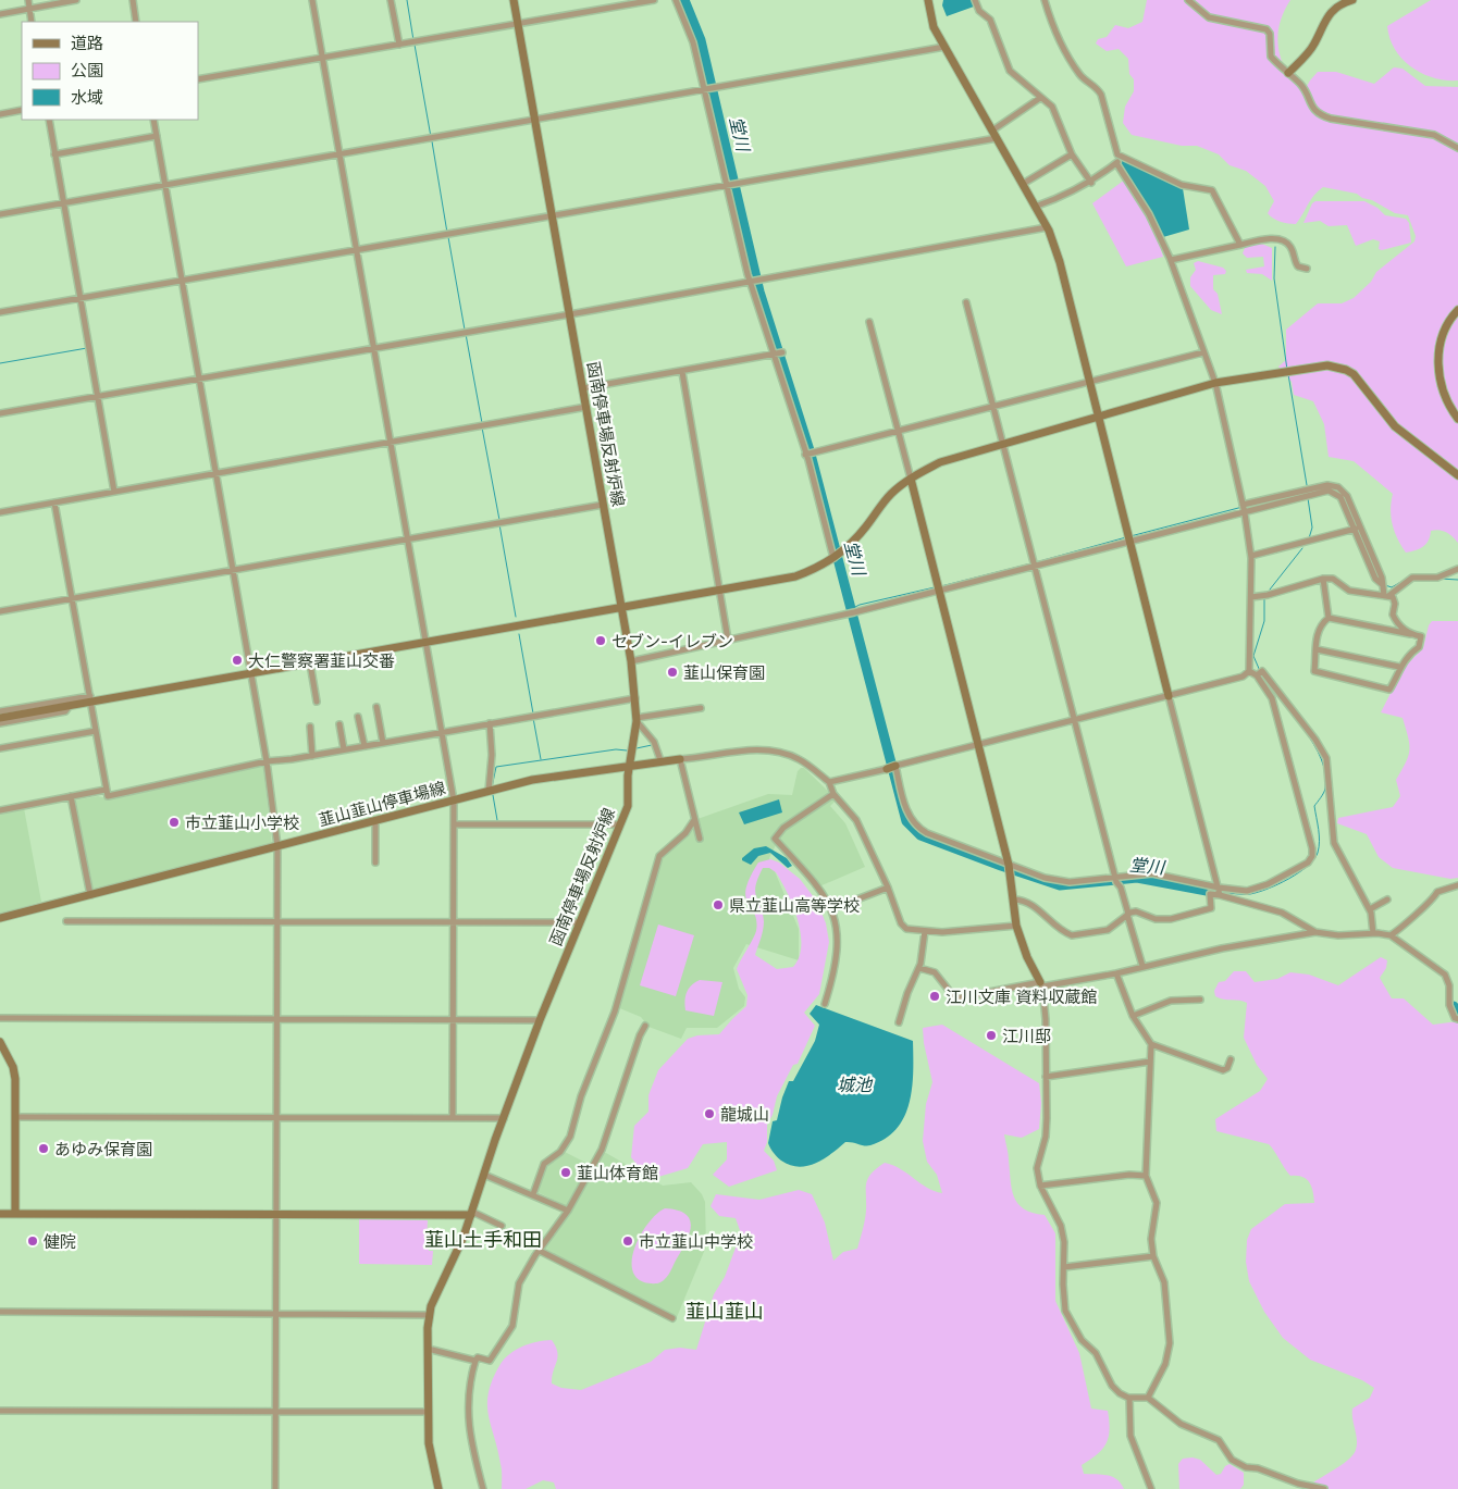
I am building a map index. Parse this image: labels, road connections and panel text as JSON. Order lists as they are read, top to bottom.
{
  "streets": {
    "street": ["函南停車場反射炉線", "韮山韮山停車場線"]
  },
  "crossings": [
    ["函南停車場反射炉線", "韮山韮山停車場線"]
  ],
  "districts": ["韮山土手和田", "韮山韮山"],
  "water": ["堂川", "城池"],
  "places": [
    "セブン-イレブン",
    "大仁警察署韮山交番",
    "韮山保育園",
    "市立韮山小学校",
    "県立韮山高等学校",
    "江川文庫 資料収蔵館",
    "江川邸",
    "龍城山",
    "あゆみ保育園",
    "韮山体育館",
    "健院",
    "市立韮山中学校"
  ],
  "legend": ["道路", "公園", "水域"]
}
